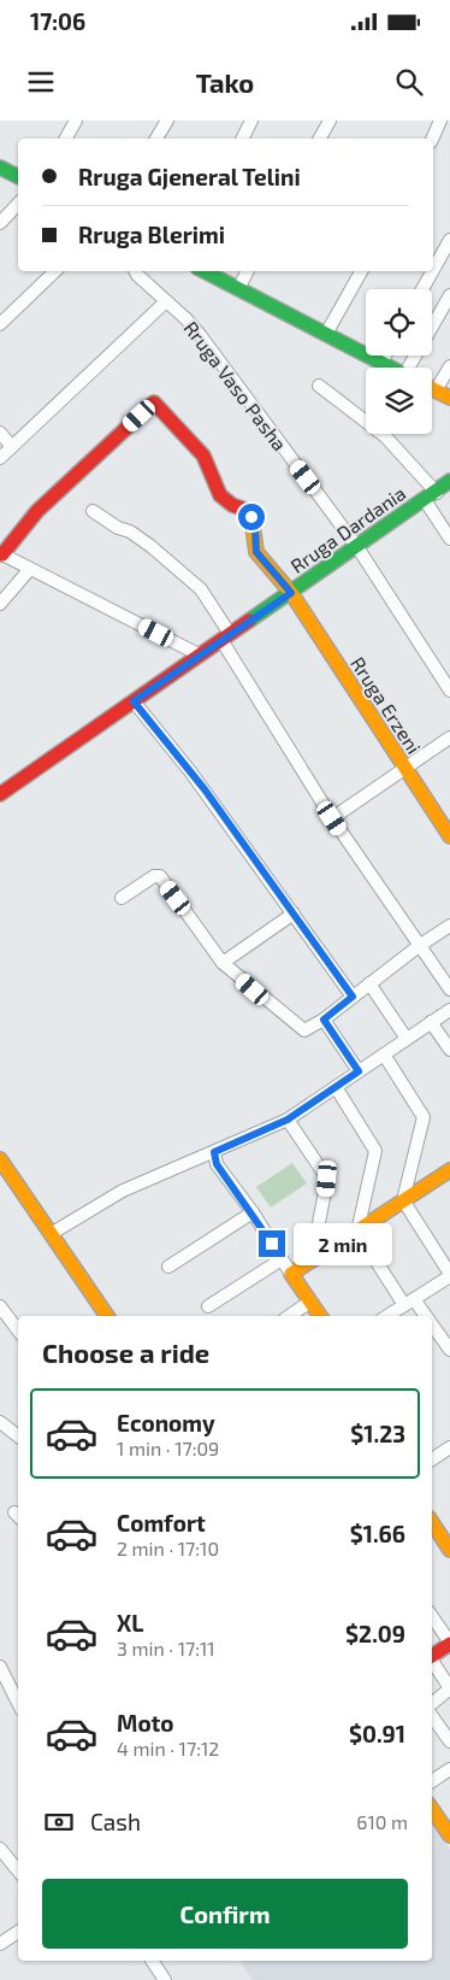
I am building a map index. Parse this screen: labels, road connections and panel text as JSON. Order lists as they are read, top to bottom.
{
  "streets": {
    "street": ["Rruga Vaso Pasha", "Rruga Dardania", "Rruga Erzeni"]
  },
  "crossings": [
    ["Rruga Vaso Pasha", "Rruga Dardania"],
    ["Rruga Dardania", "Rruga Erzeni"]
  ],
  "page": {
    "status": "17:06",
    "header": "Tako",
    "banner": ["Rruga Gjeneral Telini", "Rruga Blerimi"],
    "bubble": "2 min",
    "heading": "Choose a ride",
    "list": [
      {
        "name": "Economy",
        "note": "1 min · 17:09",
        "value": "$1.23"
      },
      {
        "name": "Comfort",
        "note": "2 min · 17:10",
        "value": "$1.66"
      },
      {
        "name": "XL",
        "note": "3 min · 17:11",
        "value": "$2.09"
      },
      {
        "name": "Moto",
        "note": "4 min · 17:12",
        "value": "$0.91"
      }
    ],
    "pay": ["Cash", "610 m"],
    "buttons": "Confirm"
  }
}
